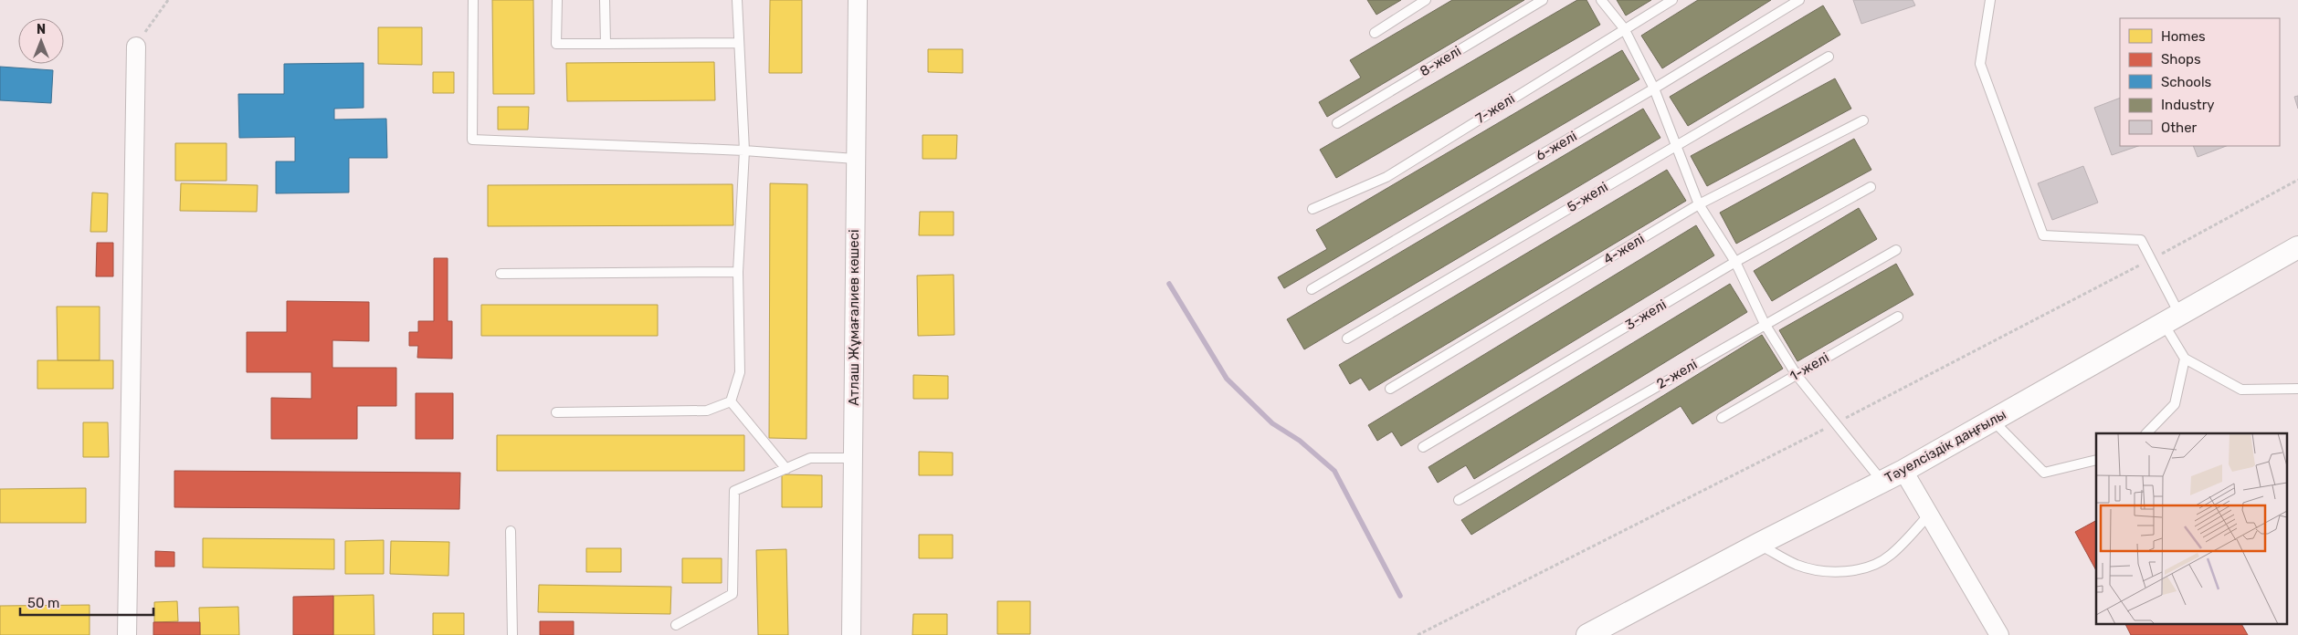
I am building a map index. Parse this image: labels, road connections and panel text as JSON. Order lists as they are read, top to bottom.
{
  "streets": {
    "street": ["Атлаш Жұмағалиев көшесі", "Тәуелсіздік даңғылы"],
    "lane": [
      "8-желі",
      "7-желі",
      "6-желі",
      "5-желі",
      "4-желі",
      "3-желі",
      "1-желі",
      "2-желі"
    ]
  },
  "legend": [
    "Homes",
    "Shops",
    "Schools",
    "Industry",
    "Other"
  ],
  "scale_bar": "50 m",
  "north": "top"
}
